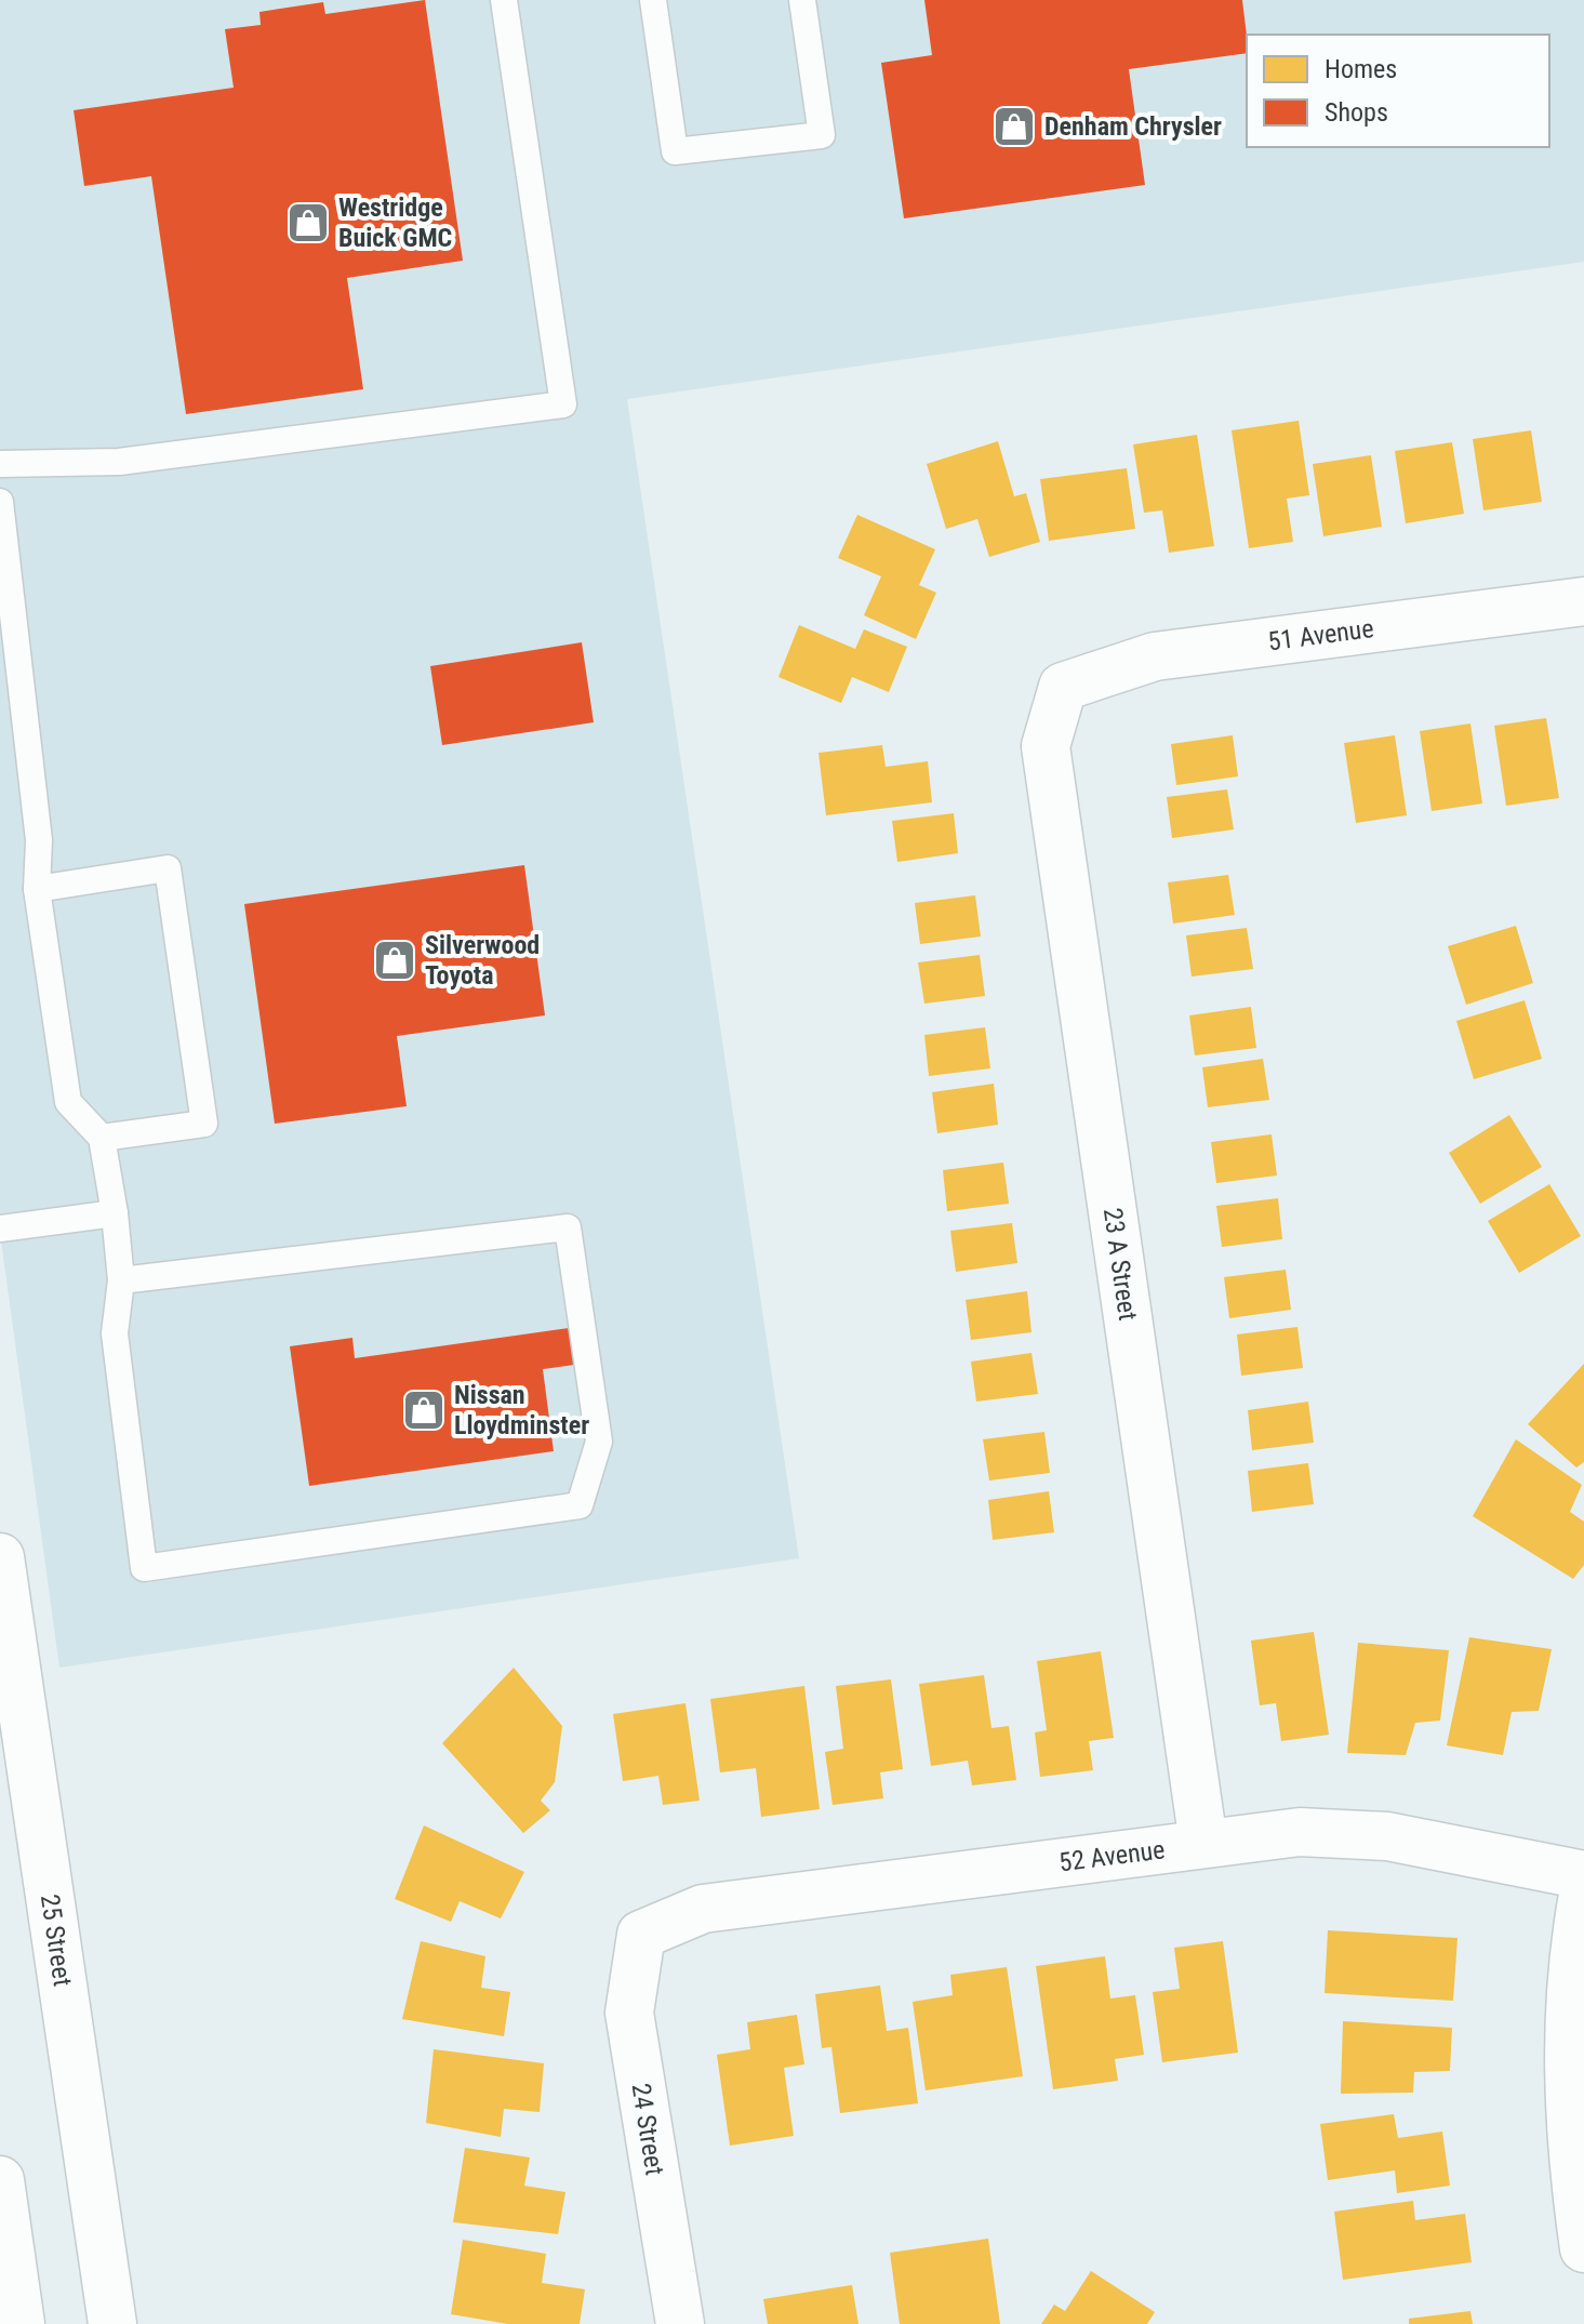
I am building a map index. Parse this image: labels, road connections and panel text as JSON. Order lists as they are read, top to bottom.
{
  "streets": {
    "street": [
      "51 Avenue",
      "23 A Street",
      "52 Avenue",
      "25 Street",
      "24 Street"
    ]
  },
  "crossings": [
    ["51 Avenue", "23 A Street"],
    ["23 A Street", "52 Avenue"],
    ["52 Avenue", "24 Street"]
  ],
  "places": {
    "shop": [
      "Denham Chrysler",
      "Westridge Buick GMC",
      "Silverwood Toyota",
      "Nissan Lloydminster"
    ]
  },
  "legend": ["Homes", "Shops"]
}
